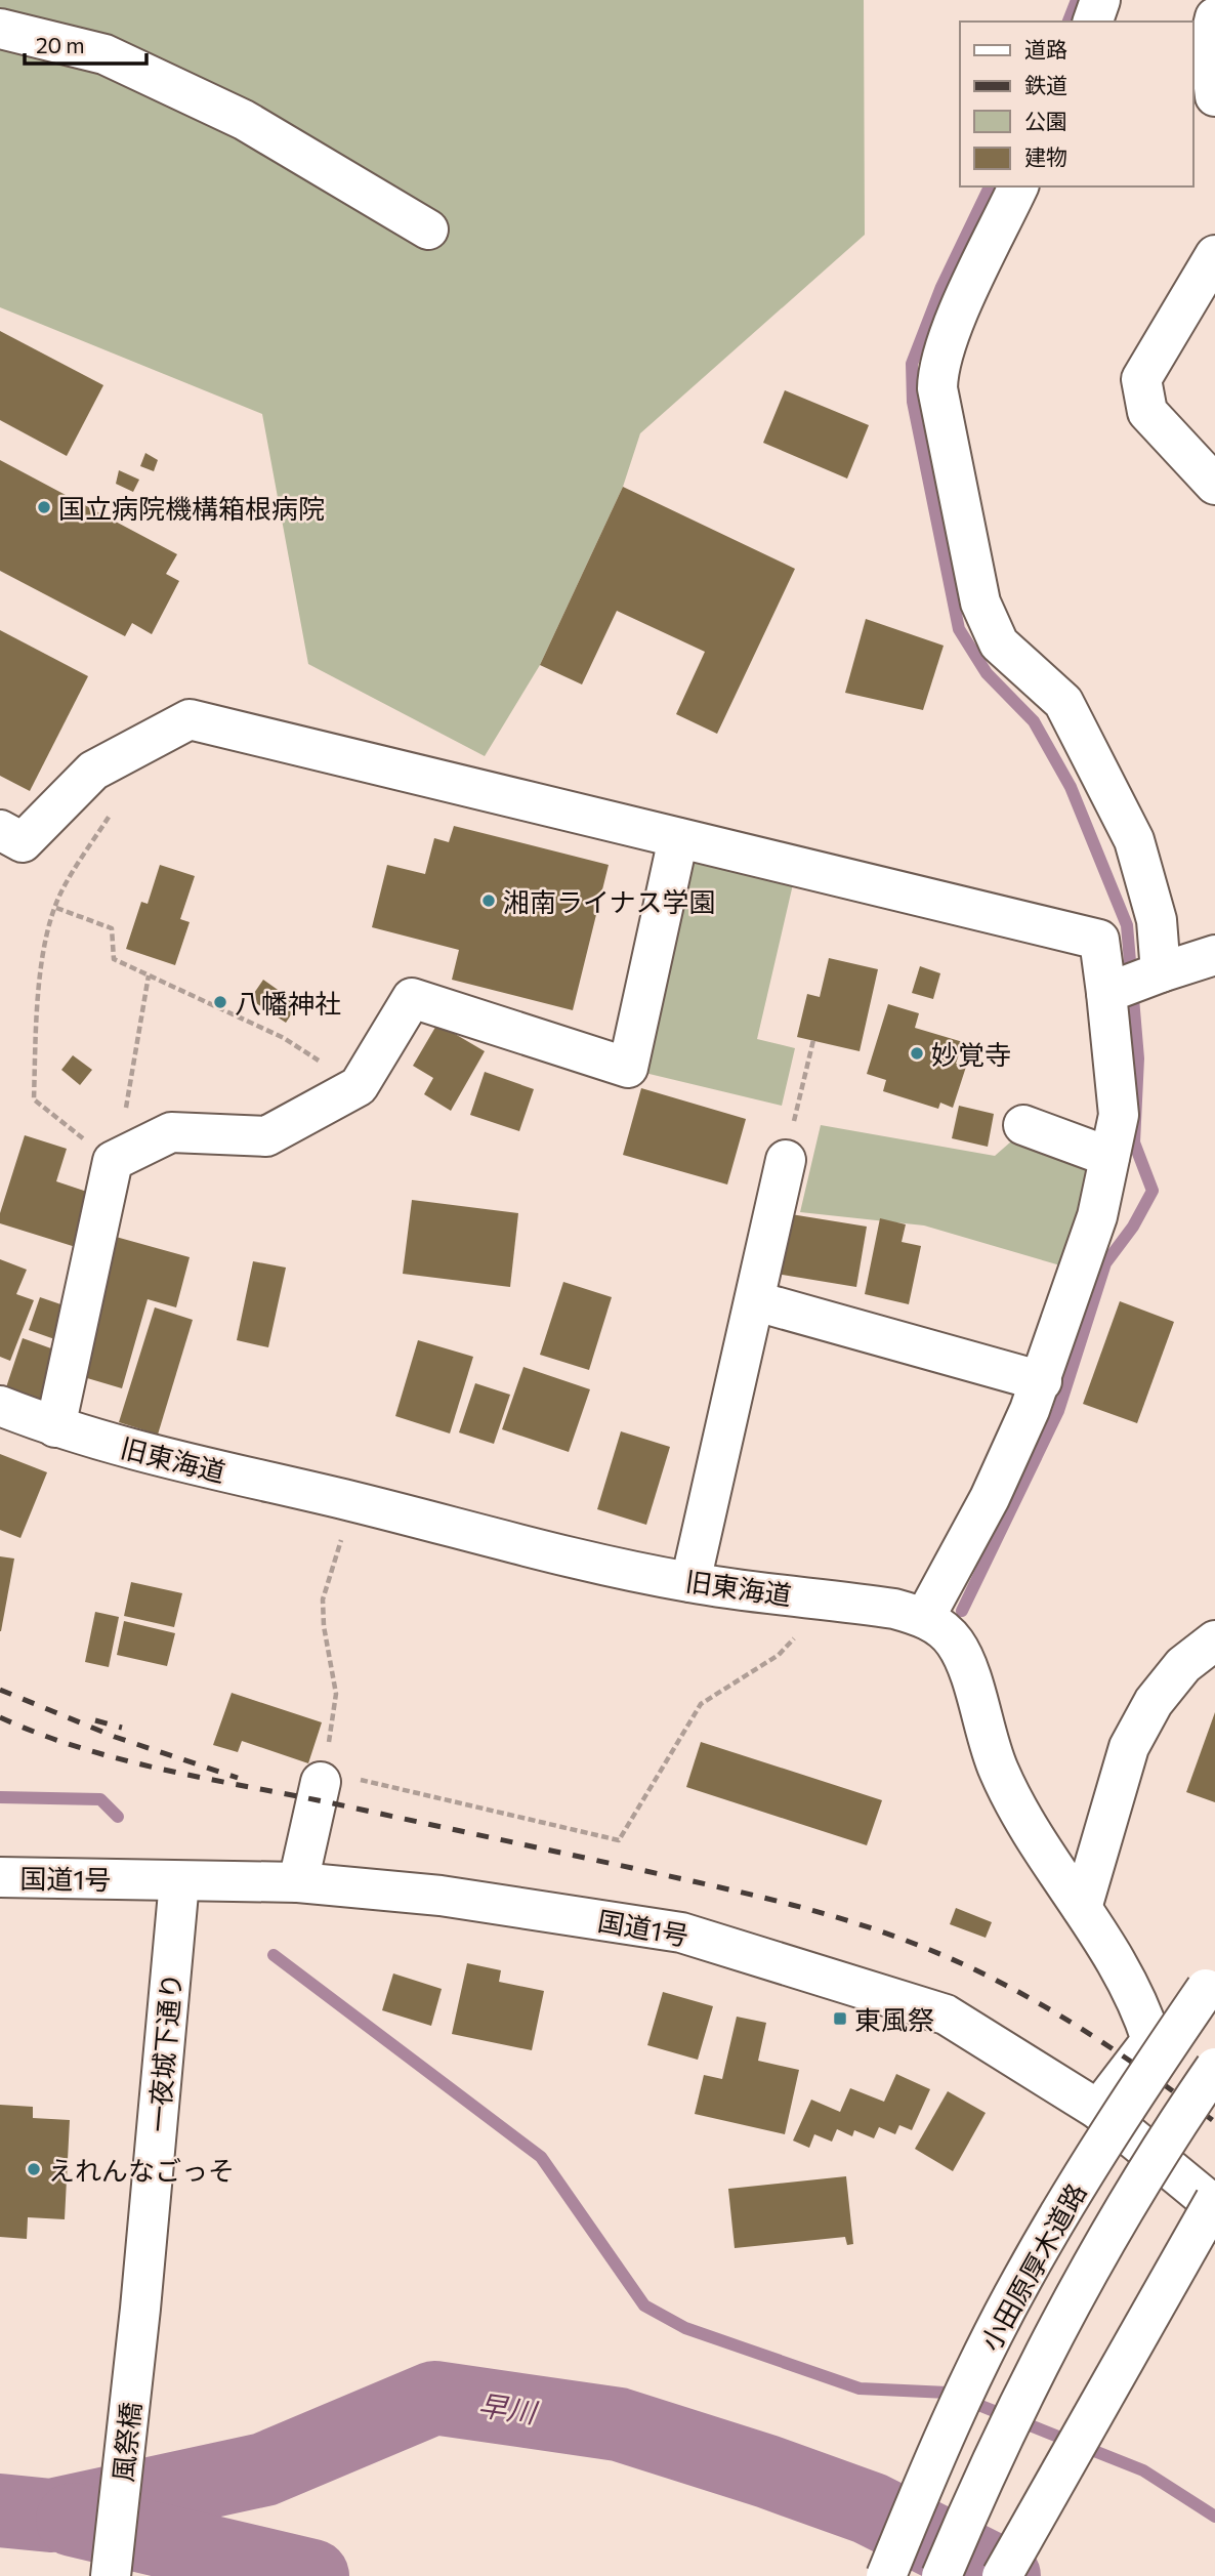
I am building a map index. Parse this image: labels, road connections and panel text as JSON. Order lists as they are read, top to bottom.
{
  "streets": {
    "main road": [
      "旧東海道",
      "国道1号",
      "一夜城下通り",
      "小田原厚木道路",
      "風祭橋"
    ]
  },
  "crossings": [
    ["旧東海道", "国道1号"],
    ["国道1号", "一夜城下通り"],
    ["一夜城下通り", "風祭橋"]
  ],
  "water": ["早川"],
  "places": {
    "other": [
      "国立病院機構箱根病院",
      "湘南ライナス学園",
      "八幡神社",
      "妙覚寺",
      "えれんなごっそ"
    ],
    "transit": ["東風祭"]
  },
  "legend": [
    "道路",
    "鉄道",
    "公園",
    "建物"
  ],
  "scale_bar": "20 m"
}
